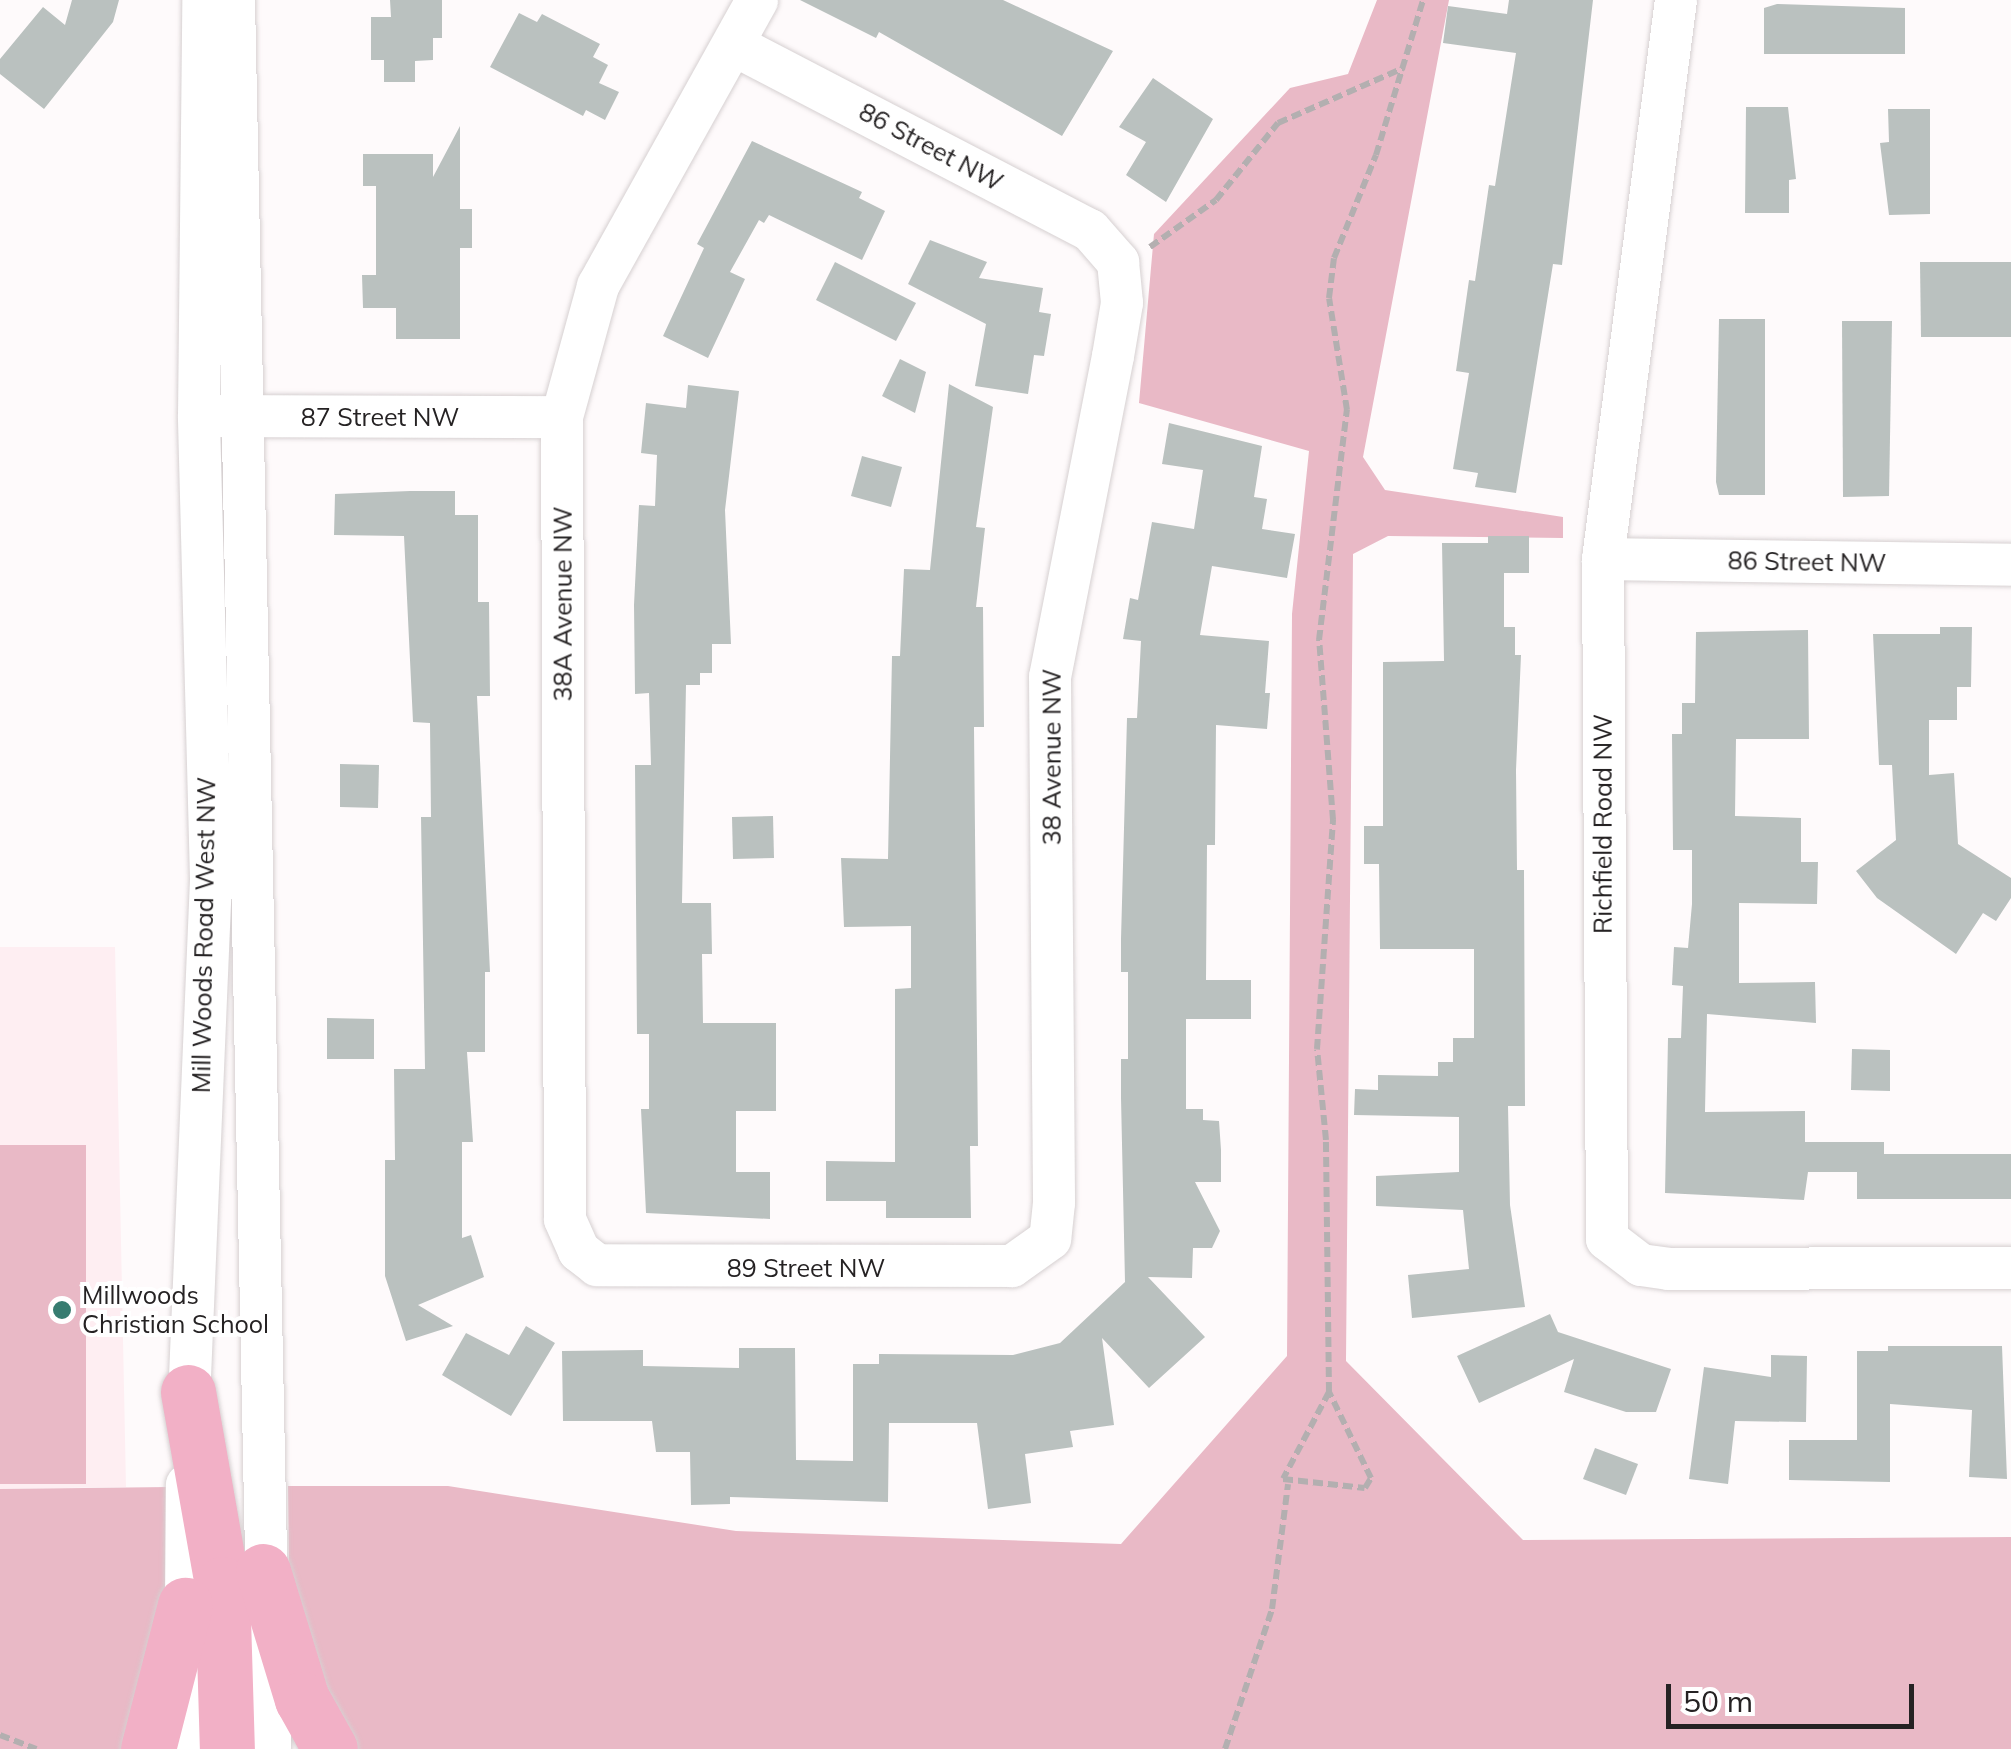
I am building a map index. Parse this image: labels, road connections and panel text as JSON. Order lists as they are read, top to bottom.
{
  "streets": {
    "street": [
      "86 Street NW",
      "87 Street NW",
      "38A Avenue NW",
      "38 Avenue NW",
      "Richfield Road NW",
      "Mill Woods Road West NW",
      "89 Street NW"
    ]
  },
  "crossings": [
    ["86 Street NW", "38A Avenue NW"],
    ["86 Street NW", "38 Avenue NW"],
    ["86 Street NW", "Richfield Road NW"],
    ["87 Street NW", "38A Avenue NW"],
    ["87 Street NW", "Mill Woods Road West NW"],
    ["38A Avenue NW", "89 Street NW"],
    ["38 Avenue NW", "89 Street NW"]
  ],
  "places": ["Millwoods Christian School"],
  "scale_bar": "50 m"
}
